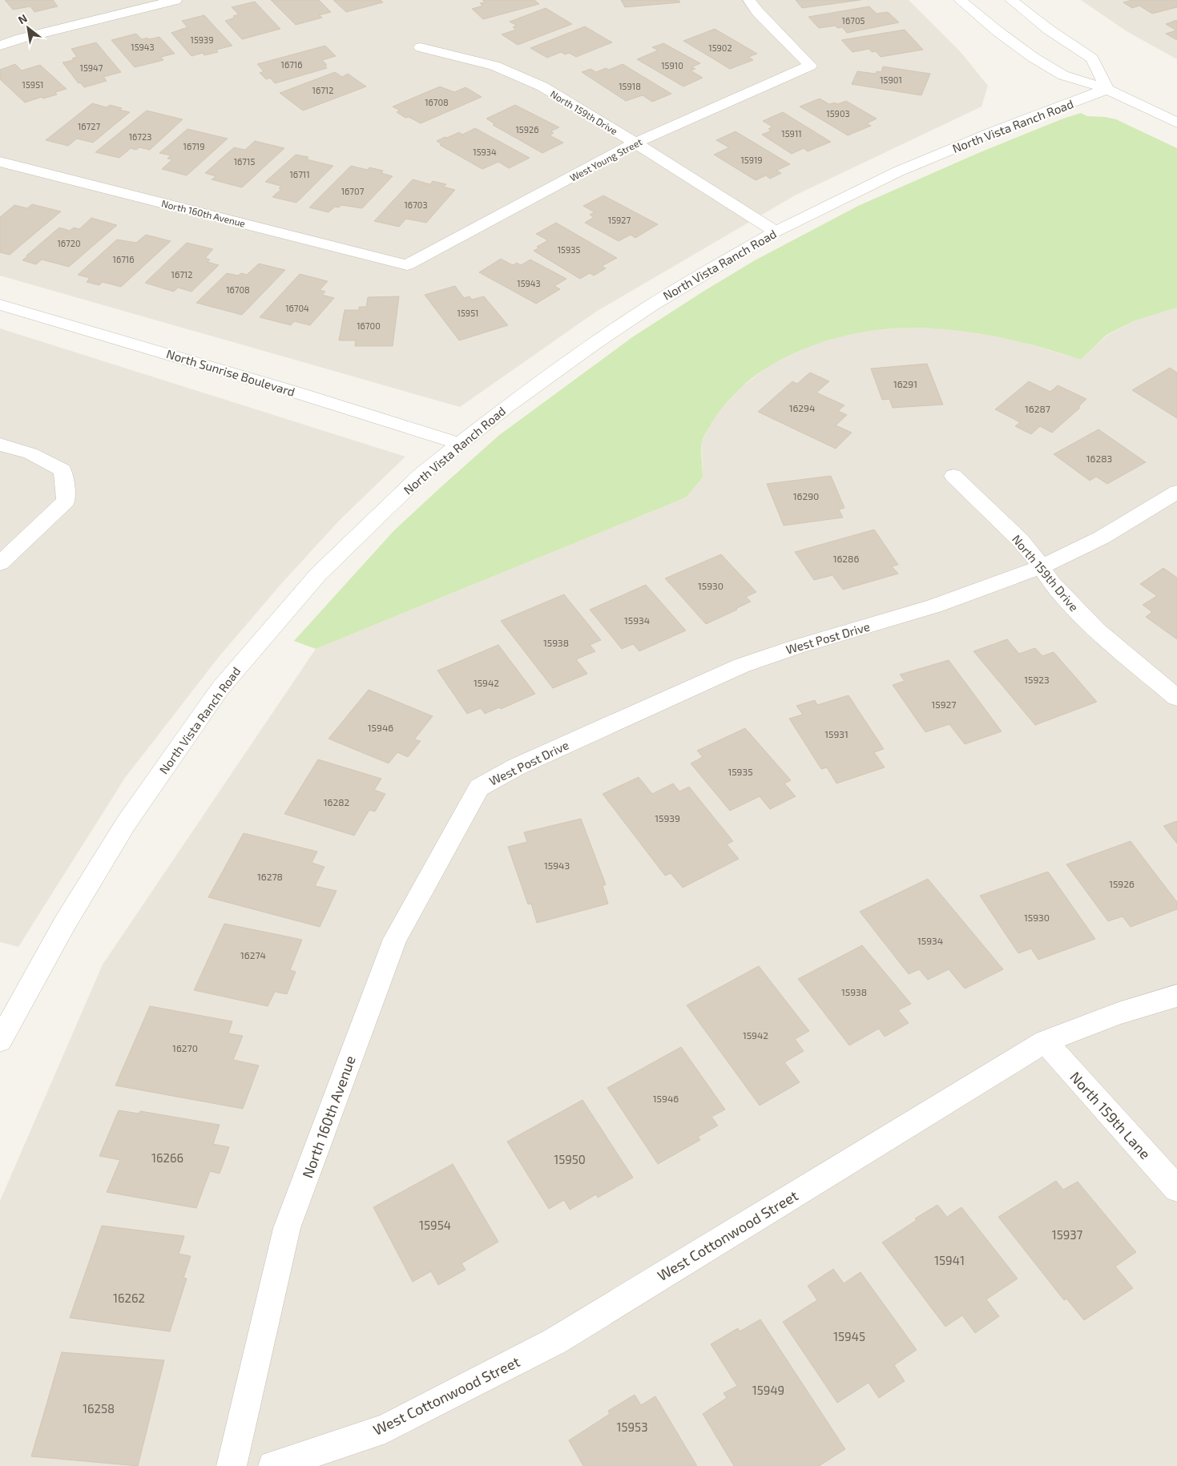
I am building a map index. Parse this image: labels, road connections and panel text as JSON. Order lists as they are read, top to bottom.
{
  "streets": {
    "street": [
      "North 159th Drive",
      "North Vista Ranch Road",
      "West Young Street",
      "North 160th Avenue",
      "North Sunrise Boulevard",
      "West Post Drive",
      "North 159th Lane",
      "West Cottonwood Street"
    ]
  },
  "crossings": [
    ["North 159th Drive", "North Vista Ranch Road"],
    ["North 159th Drive", "West Young Street"],
    ["North 159th Drive", "West Post Drive"],
    ["North Vista Ranch Road", "North Sunrise Boulevard"],
    ["West Young Street", "North 160th Avenue"],
    ["North 160th Avenue", "West Post Drive"],
    ["North 159th Lane", "West Cottonwood Street"]
  ],
  "house_numbers": [
    "16705",
    "15939",
    "15943",
    "15902",
    "16716",
    "15910",
    "15947",
    "15901",
    "15951",
    "15918",
    "16712",
    "16708",
    "15903",
    "16727",
    "15926",
    "15911",
    "16723",
    "16719",
    "15934",
    "15919",
    "16715",
    "16711",
    "16707",
    "16703",
    "15927",
    "16720",
    "15935",
    "16716",
    "16712",
    "15943",
    "16708",
    "16704",
    "15951",
    "16700",
    "16291",
    "16294",
    "16287",
    "16283",
    "16290",
    "16286",
    "15930",
    "15934",
    "15938",
    "15923",
    "15942",
    "15927",
    "15946",
    "15931",
    "15935",
    "16282",
    "15939",
    "15943",
    "16278",
    "15926",
    "15930",
    "15934",
    "16274",
    "15938",
    "15942",
    "16270",
    "15946",
    "16266",
    "15950",
    "15954",
    "15937",
    "15941",
    "16262",
    "15945",
    "15949",
    "16258",
    "15953"
  ],
  "north": "top left"
}
